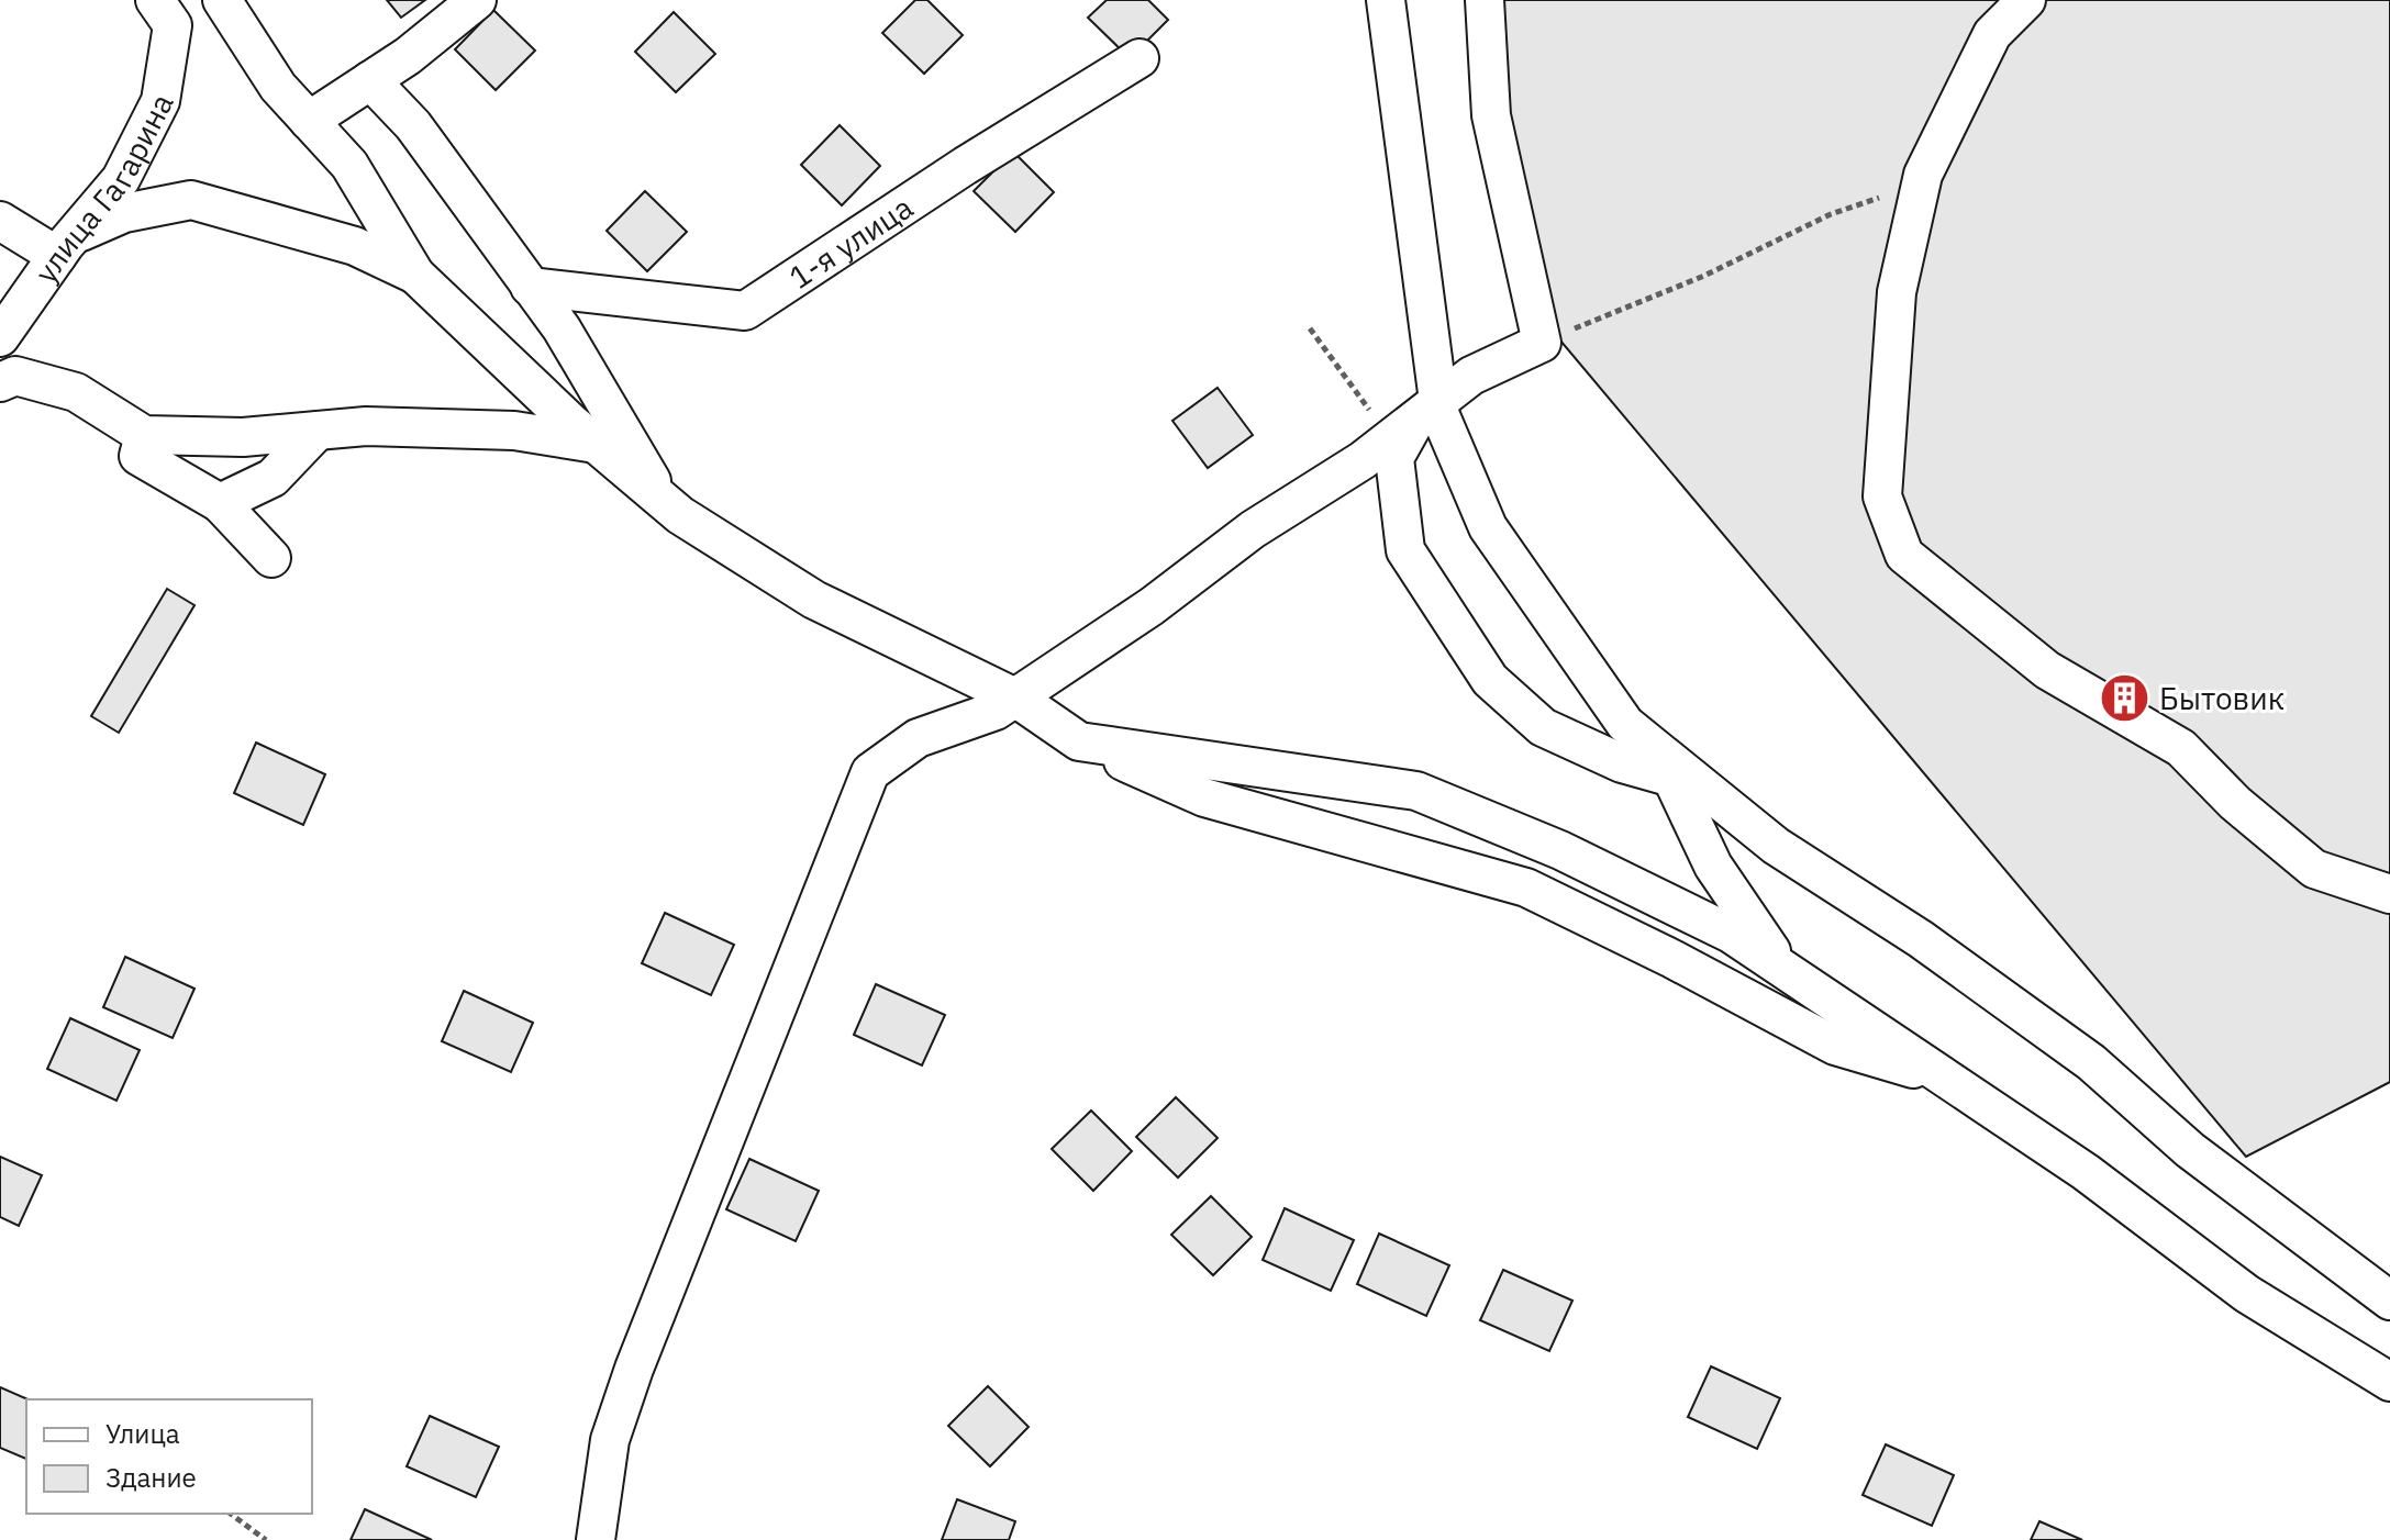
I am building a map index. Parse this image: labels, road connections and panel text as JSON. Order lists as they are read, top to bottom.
{
  "streets": {
    "street": ["улица Гагарина", "1-я улица"]
  },
  "places": {
    "building": ["Бытовик"]
  },
  "legend": ["Улица", "Здание"]
}
